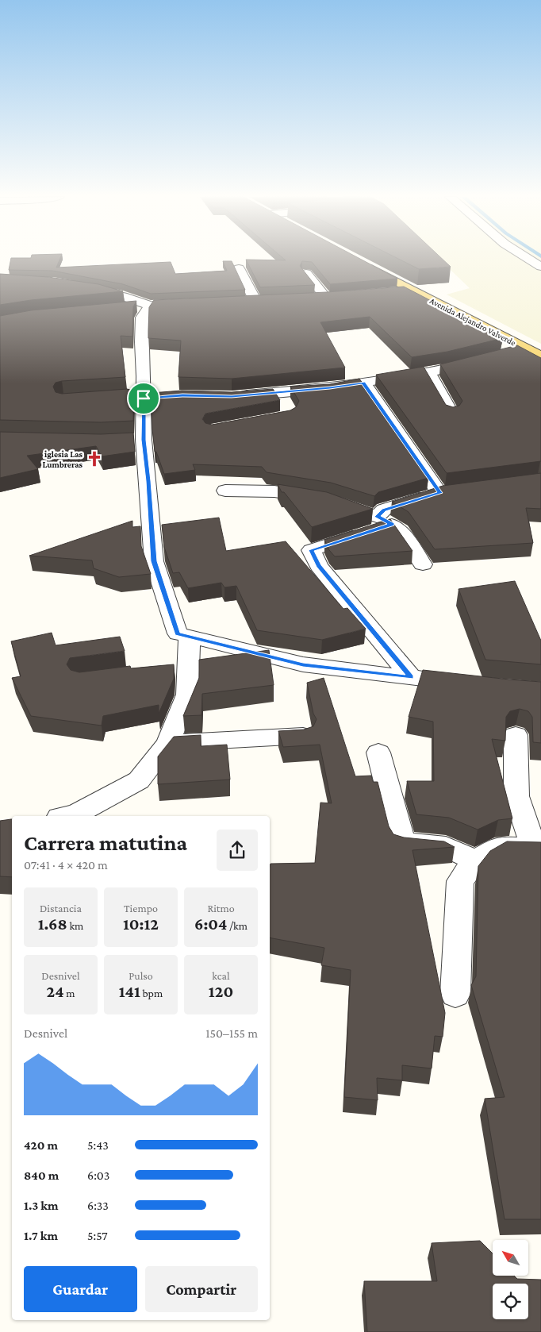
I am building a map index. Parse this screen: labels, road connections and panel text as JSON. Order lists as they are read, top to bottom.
{
  "streets": {
    "main road": ["Avenida Alejandro Valverde"]
  },
  "places": {
    "church": ["iglesia Las Lumbreras"]
  },
  "north": "top left",
  "page": {
    "heading": ["Carrera matutina", "07:41 · 4 × 420 m"],
    "stats": [
      ["Distancia", "1.68 km"],
      ["Tiempo", "10:12"],
      ["Ritmo", "6:04 /km"],
      ["Desnivel", "24 m"],
      ["Pulso", "141 bpm"],
      ["kcal", "120"]
    ],
    "chart": ["Desnivel", "150–155 m"],
    "list": [
      {
        "name": "420 m",
        "note": "5:43"
      },
      {
        "name": "840 m",
        "note": "6:03"
      },
      {
        "name": "1.3 km",
        "note": "6:33"
      },
      {
        "name": "1.7 km",
        "note": "5:57"
      }
    ],
    "buttons": ["Guardar", "Compartir"]
  }
}
